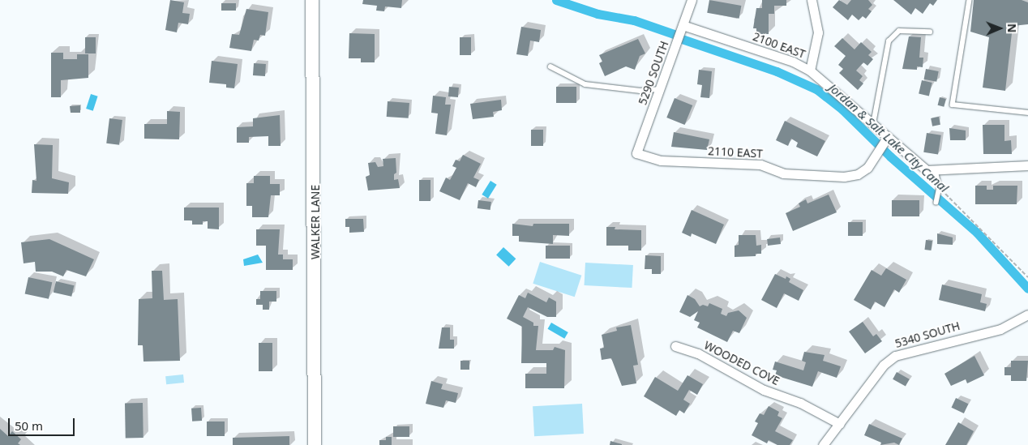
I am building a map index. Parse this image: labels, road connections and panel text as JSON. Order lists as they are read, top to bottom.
{
  "streets": {
    "street": [
      "2100 EAST",
      "5290 SOUTH",
      "2110 EAST",
      "WALKER LANE",
      "5340 SOUTH",
      "WOODED COVE"
    ]
  },
  "crossings": [
    ["2100 EAST", "5290 SOUTH"],
    ["2100 EAST", "2110 EAST"],
    ["5290 SOUTH", "2110 EAST"],
    ["5340 SOUTH", "WOODED COVE"]
  ],
  "water": ["Jordan & Salt Lake City Canal"],
  "scale_bar": "50 m",
  "north": "right"
}
